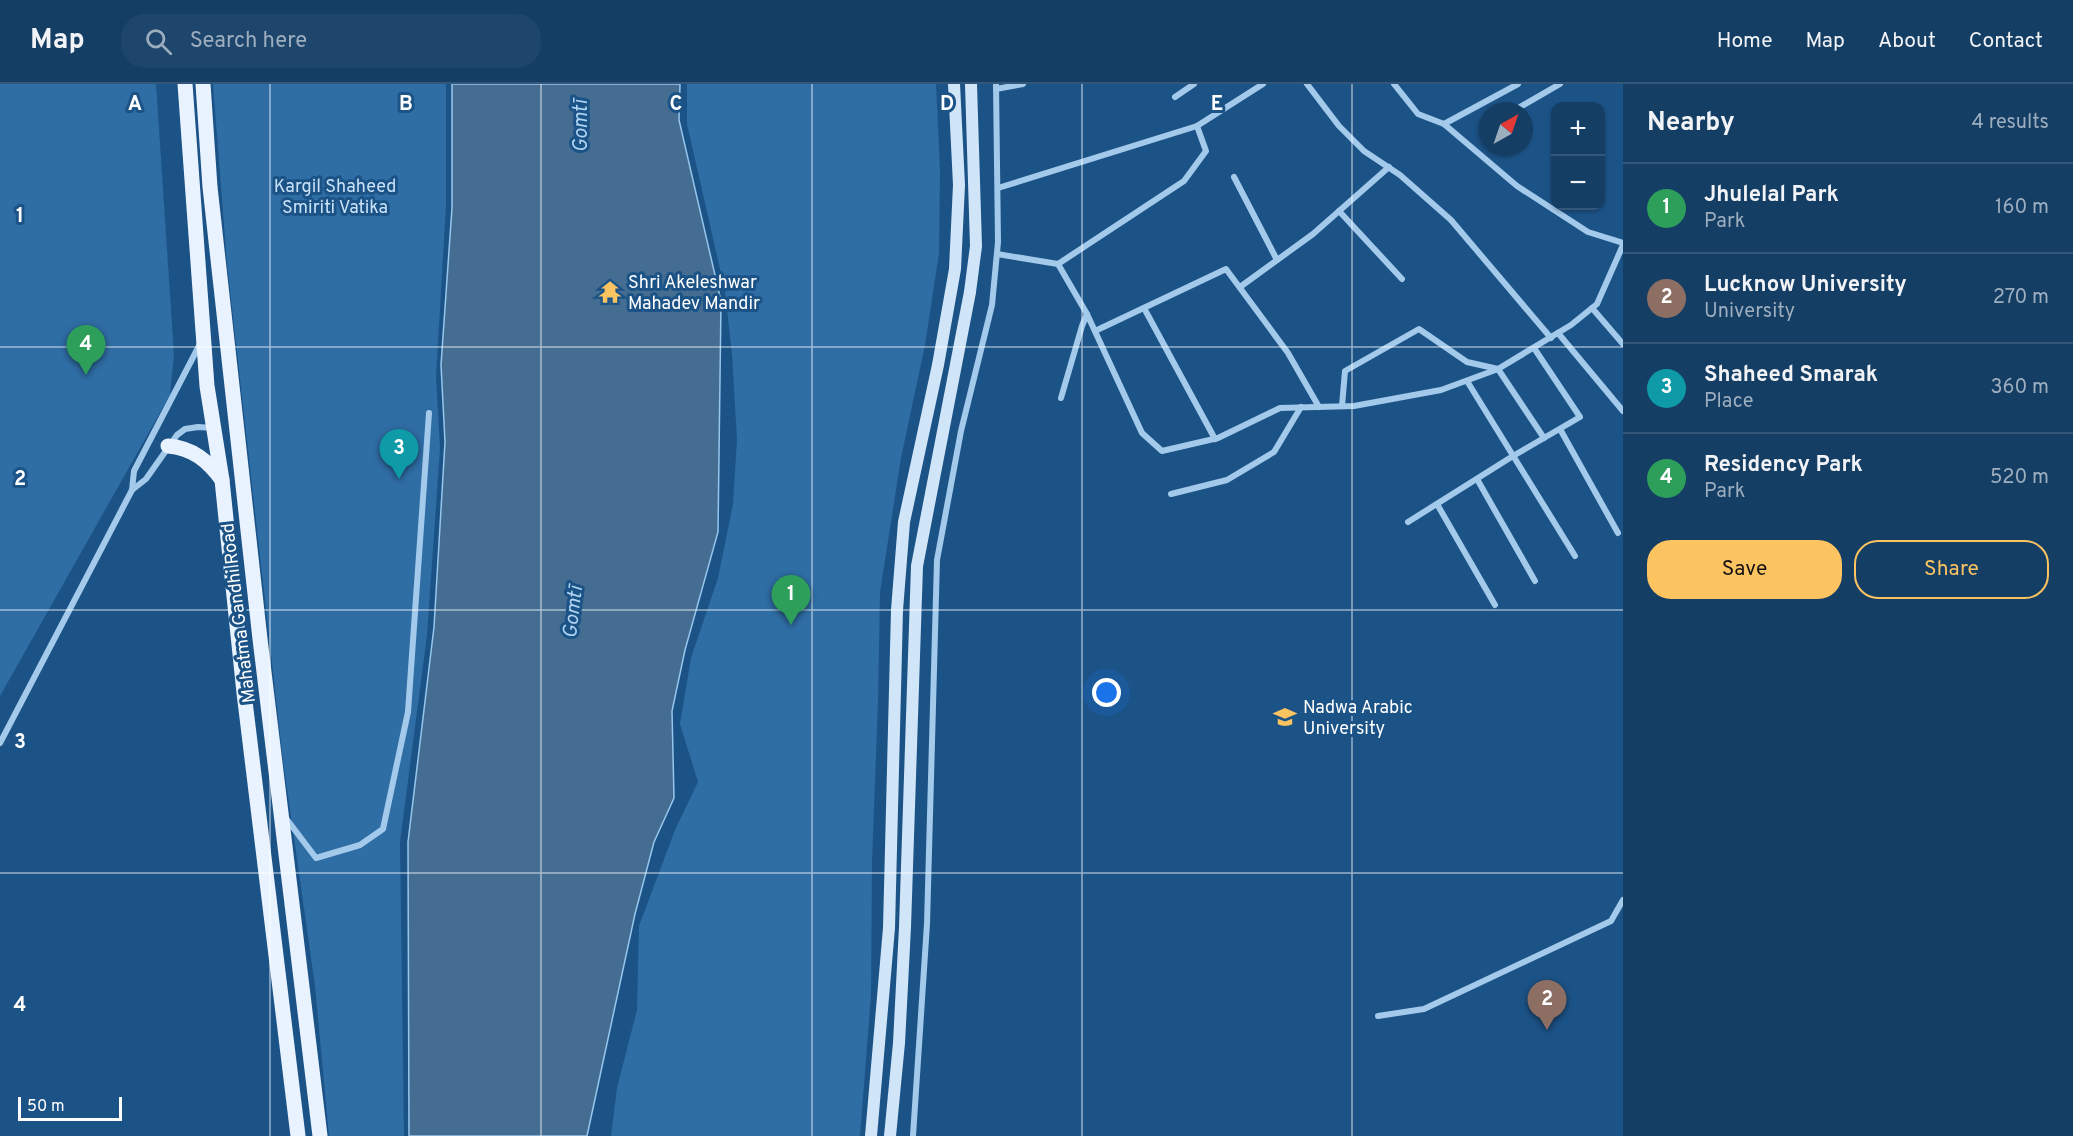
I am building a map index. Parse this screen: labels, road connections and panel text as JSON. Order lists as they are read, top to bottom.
{
  "streets": {
    "main road": ["Mahatma Gandhi Road"]
  },
  "water": ["Gomtī"],
  "parks": ["Kargil Shaheed Smiriti Vatika"],
  "places": {
    "temple": ["Shri Akeleshwar Mahadev Mandir"],
    "school or university": ["Nadwa Arabic University"]
  },
  "scale_bar": "50 m",
  "north": "top right",
  "page": {
    "header": "Map",
    "search": "Search here",
    "nav": [
      "Home",
      "Map",
      "About",
      "Contact"
    ],
    "heading": ["Nearby", "4 results"],
    "map_buttons": ["+", "−"],
    "list": [
      {
        "mark": "1",
        "name": "Jhulelal Park",
        "note": "Park",
        "value": "160 m"
      },
      {
        "mark": "2",
        "name": "Lucknow University",
        "note": "University",
        "value": "270 m"
      },
      {
        "mark": "3",
        "name": "Shaheed Smarak",
        "note": "Place",
        "value": "360 m"
      },
      {
        "mark": "4",
        "name": "Residency Park",
        "note": "Park",
        "value": "520 m"
      }
    ],
    "pins": [
      "4",
      "3",
      "1",
      "2"
    ],
    "buttons": ["Save", "Share"],
    "scale": "50 m"
  },
  "grid": {
    "columns": [
      "A",
      "B",
      "C",
      "D",
      "E"
    ],
    "rows": [
      "1",
      "2",
      "3",
      "4"
    ]
  }
}
